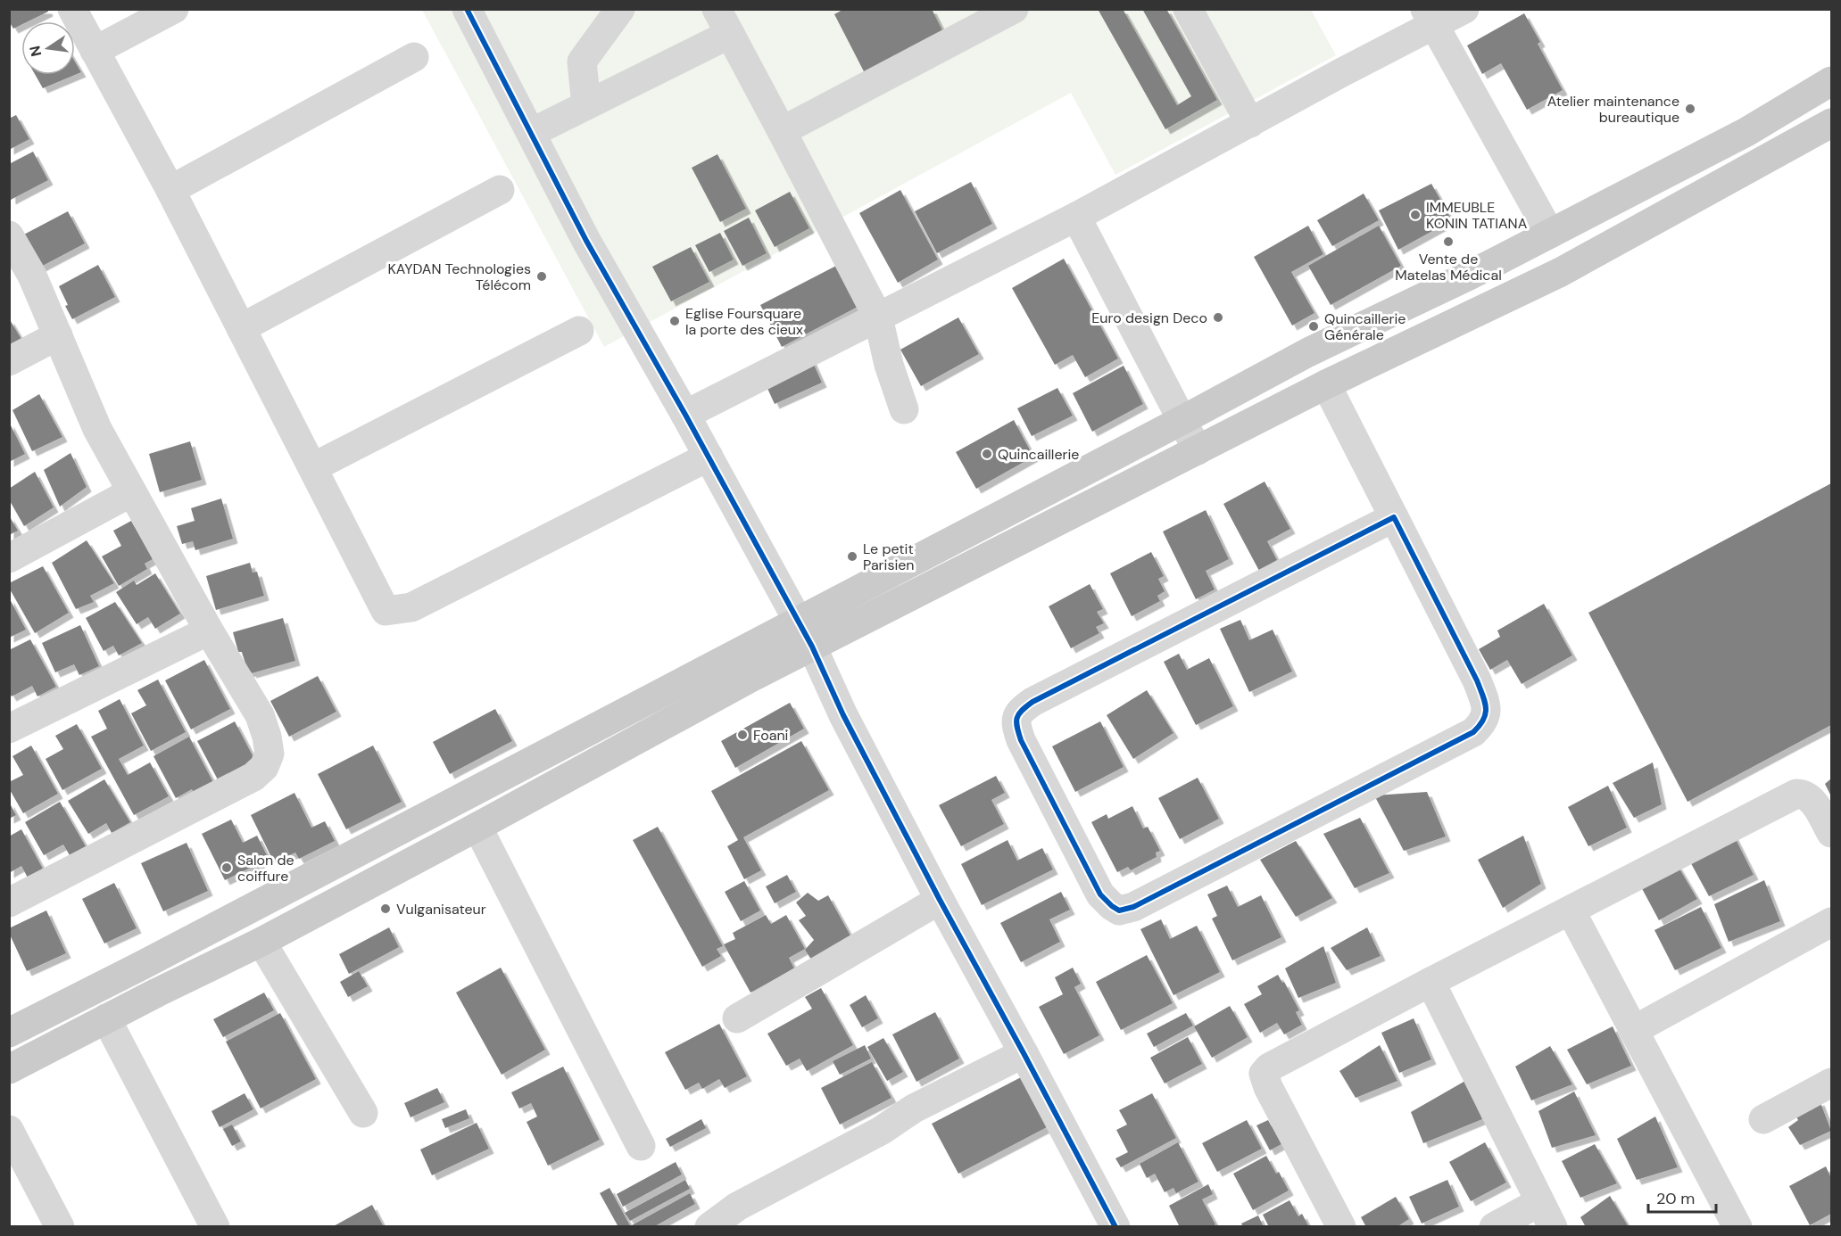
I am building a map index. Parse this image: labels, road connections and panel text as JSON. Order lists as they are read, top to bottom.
{
  "places": [
    "Atelier maintenance bureautique",
    "IMMEUBLE KONIN TATIANA",
    "Vente de Matelas Médical",
    "KAYDAN Technologies Télécom",
    "Euro design Deco",
    "Eglise Foursquare la porte des cieux",
    "Quincaillerie Générale",
    "Quincaillerie",
    "Le petit Parisien",
    "Foani",
    "Salon de coiffure",
    "Vulganisateur"
  ],
  "scale_bar": "20 m",
  "north": "left"
}
